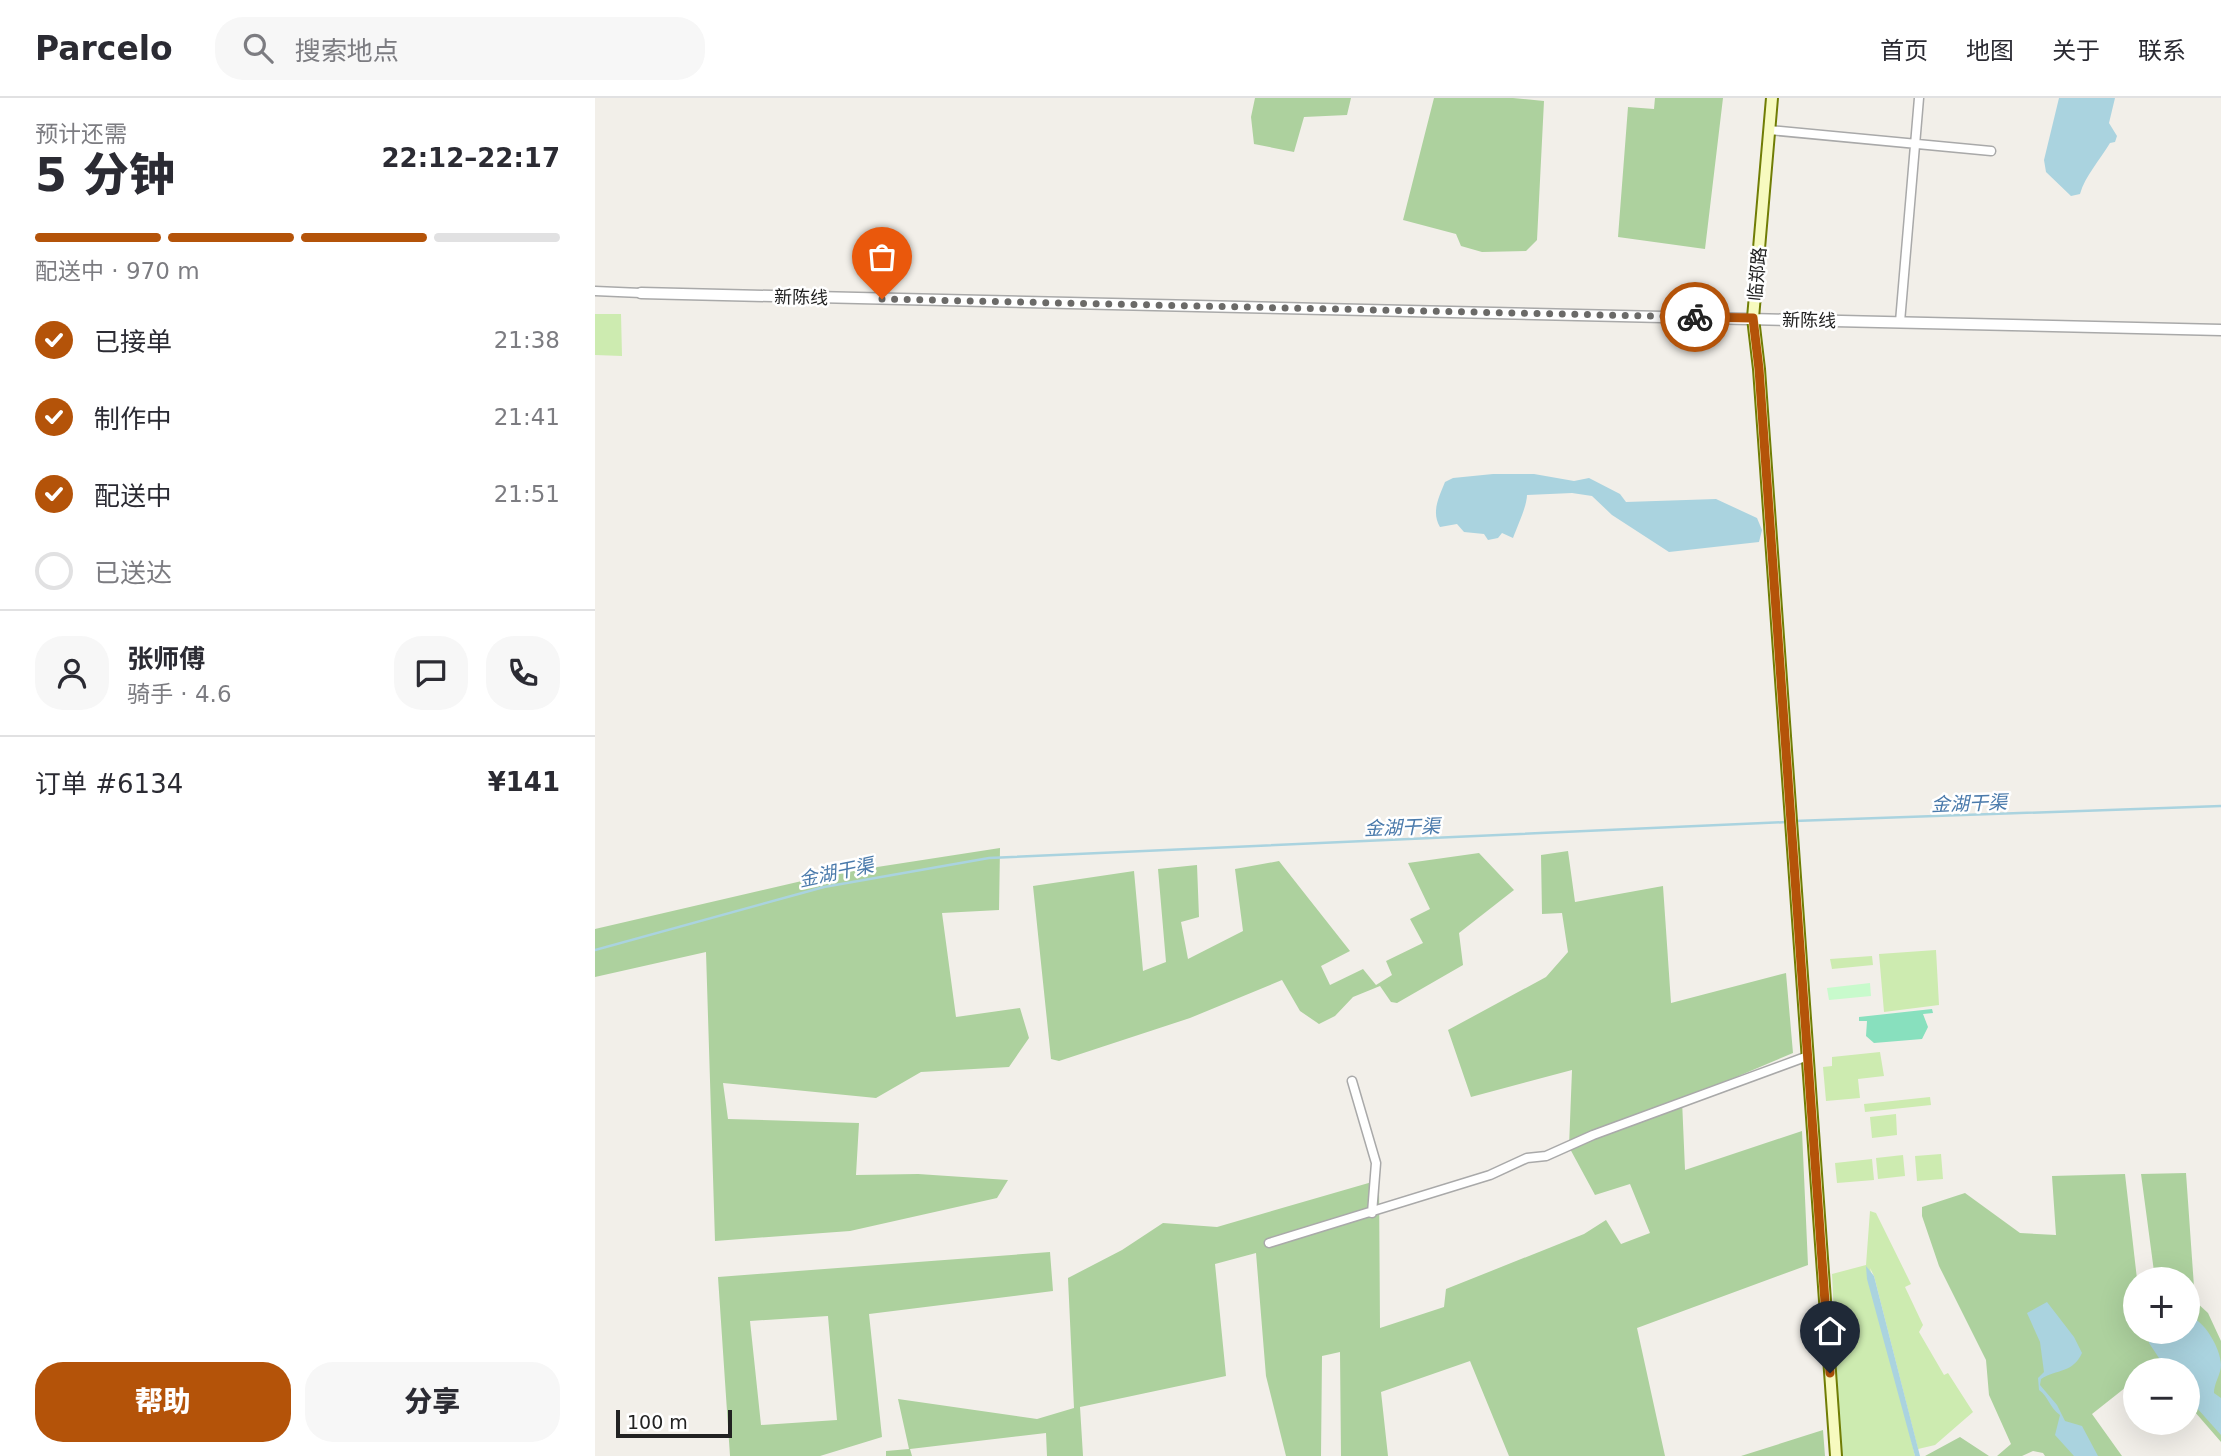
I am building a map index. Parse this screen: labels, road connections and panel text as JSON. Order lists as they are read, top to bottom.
{
  "streets": {
    "main road": ["临郑路"],
    "street": ["新陈线"]
  },
  "crossings": [
    ["临郑路", "新陈线"]
  ],
  "water": ["金湖干渠"],
  "scale_bar": "100 m",
  "page": {
    "header": "Parcelo",
    "search": "搜索地点",
    "nav": [
      "首页",
      "地图",
      "关于",
      "联系"
    ],
    "heading": ["5 分钟", "预计还需", "22:12–22:17"],
    "panel": [
      "张师傅",
      "骑手 · 4.6",
      "订单 #6134",
      "¥141"
    ],
    "bar": "配送中 · 970 m",
    "list": [
      ["已接单", "21:38"],
      ["制作中", "21:41"],
      ["配送中", "21:51"],
      "已送达"
    ],
    "map_buttons": ["+", "−"],
    "buttons": ["帮助", "分享"],
    "scale": "100 m"
  }
}
